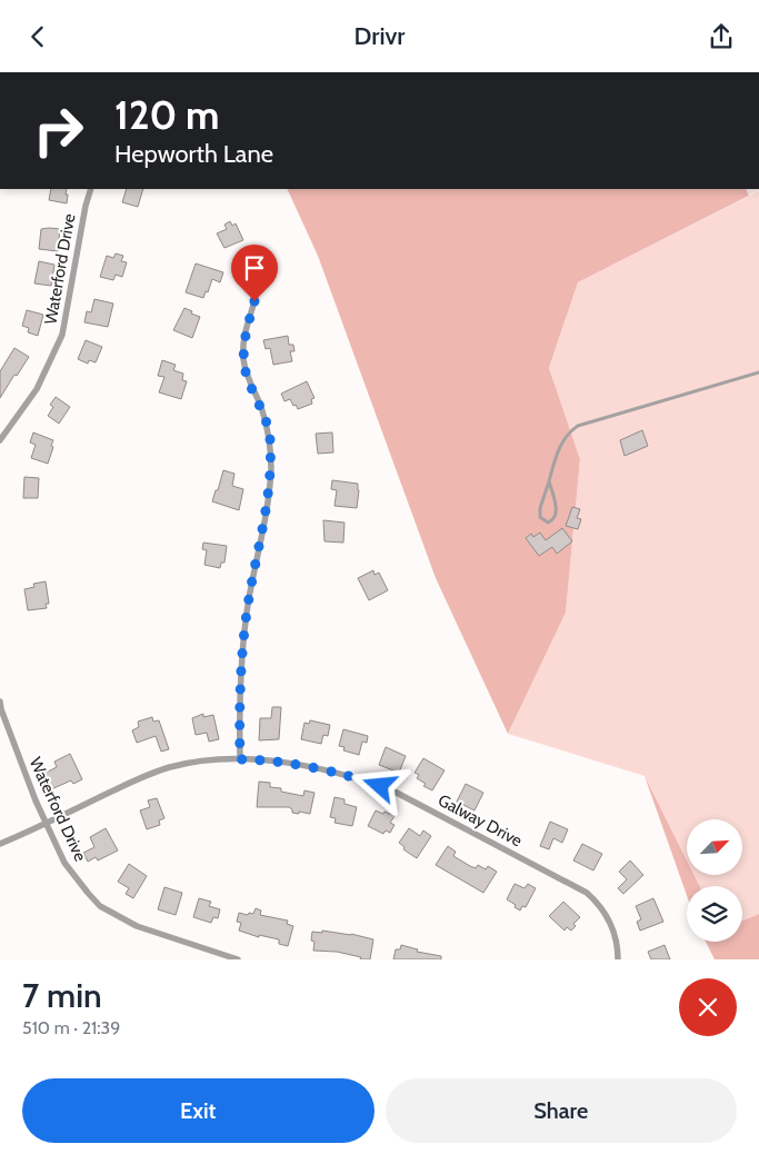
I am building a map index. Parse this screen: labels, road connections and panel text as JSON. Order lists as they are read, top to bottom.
{
  "streets": {
    "street": ["Waterford Drive", "Galway Drive"]
  },
  "crossings": [
    ["Waterford Drive", "Galway Drive"]
  ],
  "north": "top right",
  "page": {
    "header": "Drivr",
    "turn": ["120 m", "Hepworth Lane"],
    "heading": ["7 min", "510 m · 21:39"],
    "buttons": ["Exit", "Share"]
  }
}
